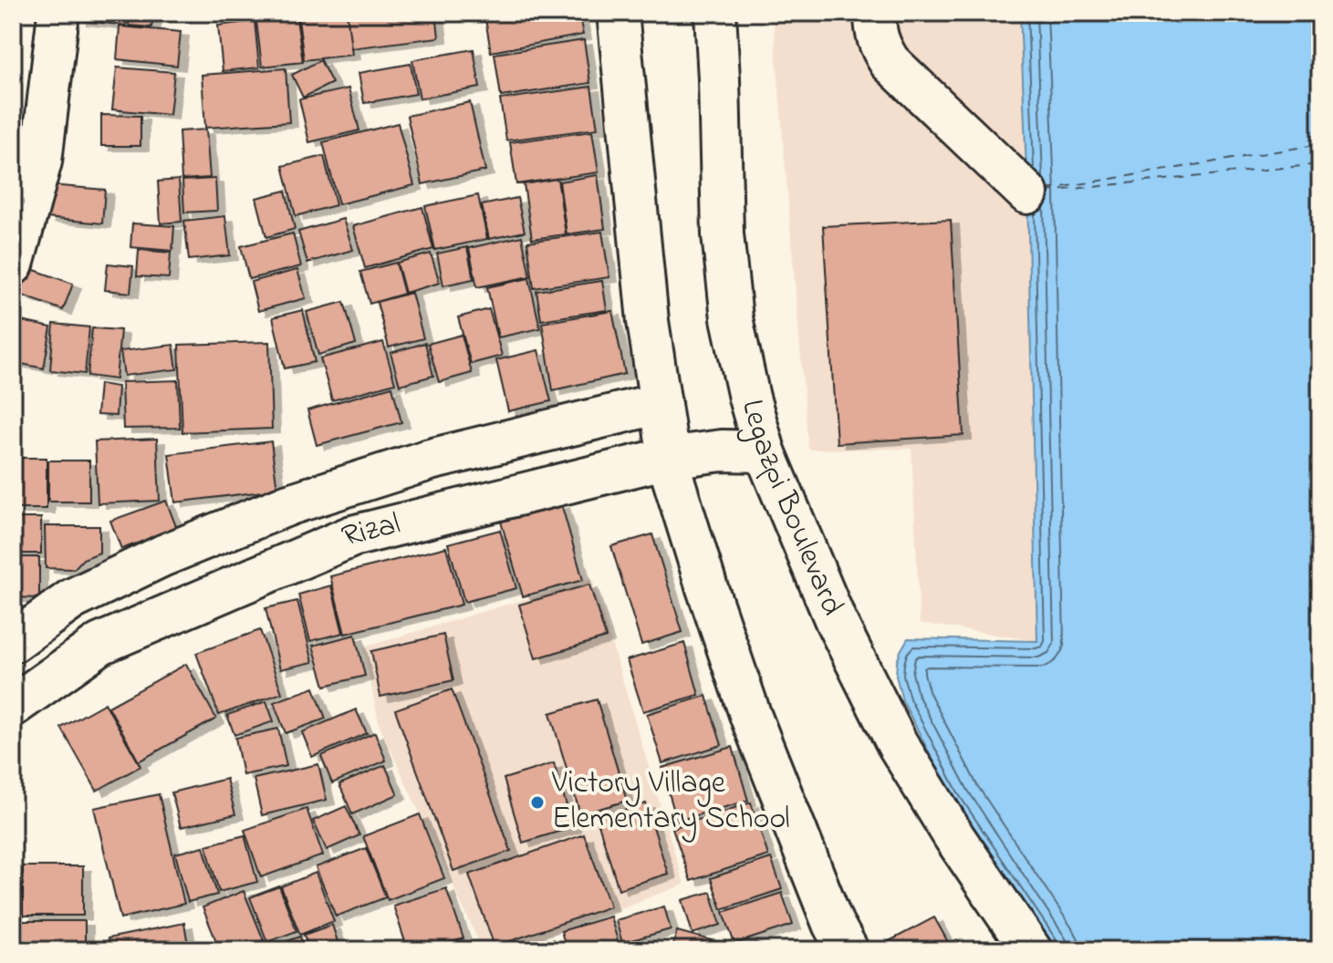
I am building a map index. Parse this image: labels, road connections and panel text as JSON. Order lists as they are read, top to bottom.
{
  "streets": {
    "street": ["Legazpi Boulevard", "Rizal"]
  },
  "crossings": [
    ["Legazpi Boulevard", "Rizal"]
  ],
  "places": ["Victory Village Elementary School"]
}
